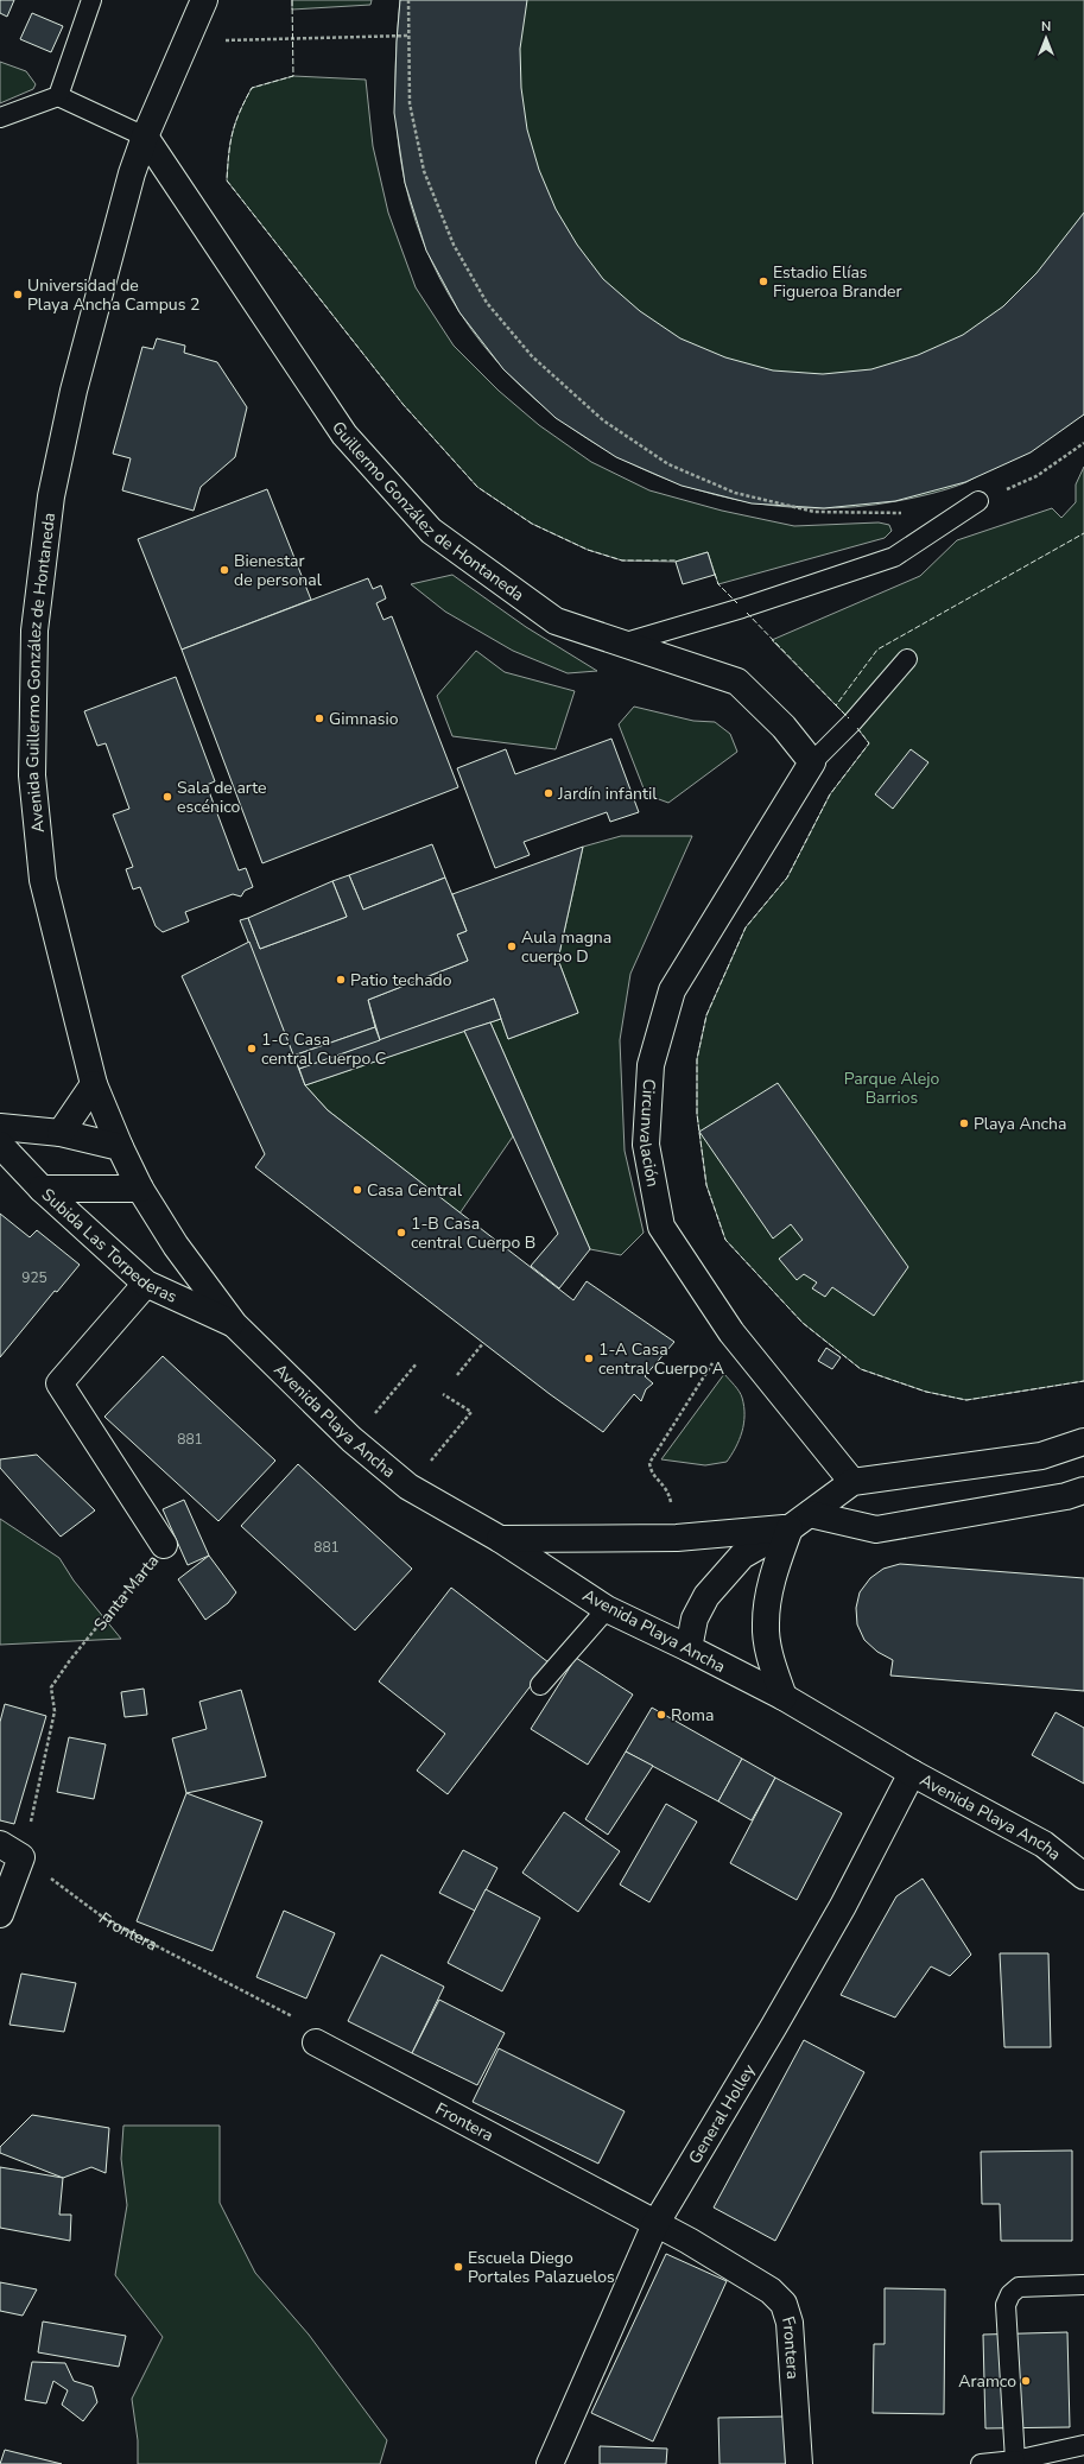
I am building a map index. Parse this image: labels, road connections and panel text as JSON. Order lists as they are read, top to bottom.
{
  "streets": {
    "street": [
      "Guillermo González de Hontaneda",
      "Avenida Guillermo González de Hontaneda",
      "Circunvalación",
      "Subida Las Torpederas",
      "Avenida Playa Ancha",
      "Santa Marta",
      "Frontera",
      "General Holley"
    ]
  },
  "crossings": [
    ["Guillermo González de Hontaneda", "Avenida Guillermo González de Hontaneda"],
    ["Guillermo González de Hontaneda", "Circunvalación"],
    ["Avenida Guillermo González de Hontaneda", "Subida Las Torpederas"],
    ["Avenida Guillermo González de Hontaneda", "Avenida Playa Ancha"],
    ["Subida Las Torpederas", "Avenida Playa Ancha"],
    ["Subida Las Torpederas", "Santa Marta"],
    ["Avenida Playa Ancha", "General Holley"],
    ["Santa Marta", "Frontera"],
    ["Frontera", "General Holley"]
  ],
  "parks": ["Parque Alejo Barrios"],
  "places": [
    "Estadio Elías Figueroa Brander",
    "Universidad de Playa Ancha Campus 2",
    "Bienestar de personal",
    "Gimnasio",
    "Jardín infantil",
    "Sala de arte escénico",
    "Aula magna cuerpo D",
    "Patio techado",
    "1-C Casa central Cuerpo C",
    "Playa Ancha",
    "Casa Central",
    "1-B Casa central Cuerpo B",
    "1-A Casa central Cuerpo A",
    "Roma",
    "Escuela Diego Portales Palazuelos",
    "Aramco"
  ],
  "house_numbers": ["925", "881", "881"],
  "north": "top"
}
